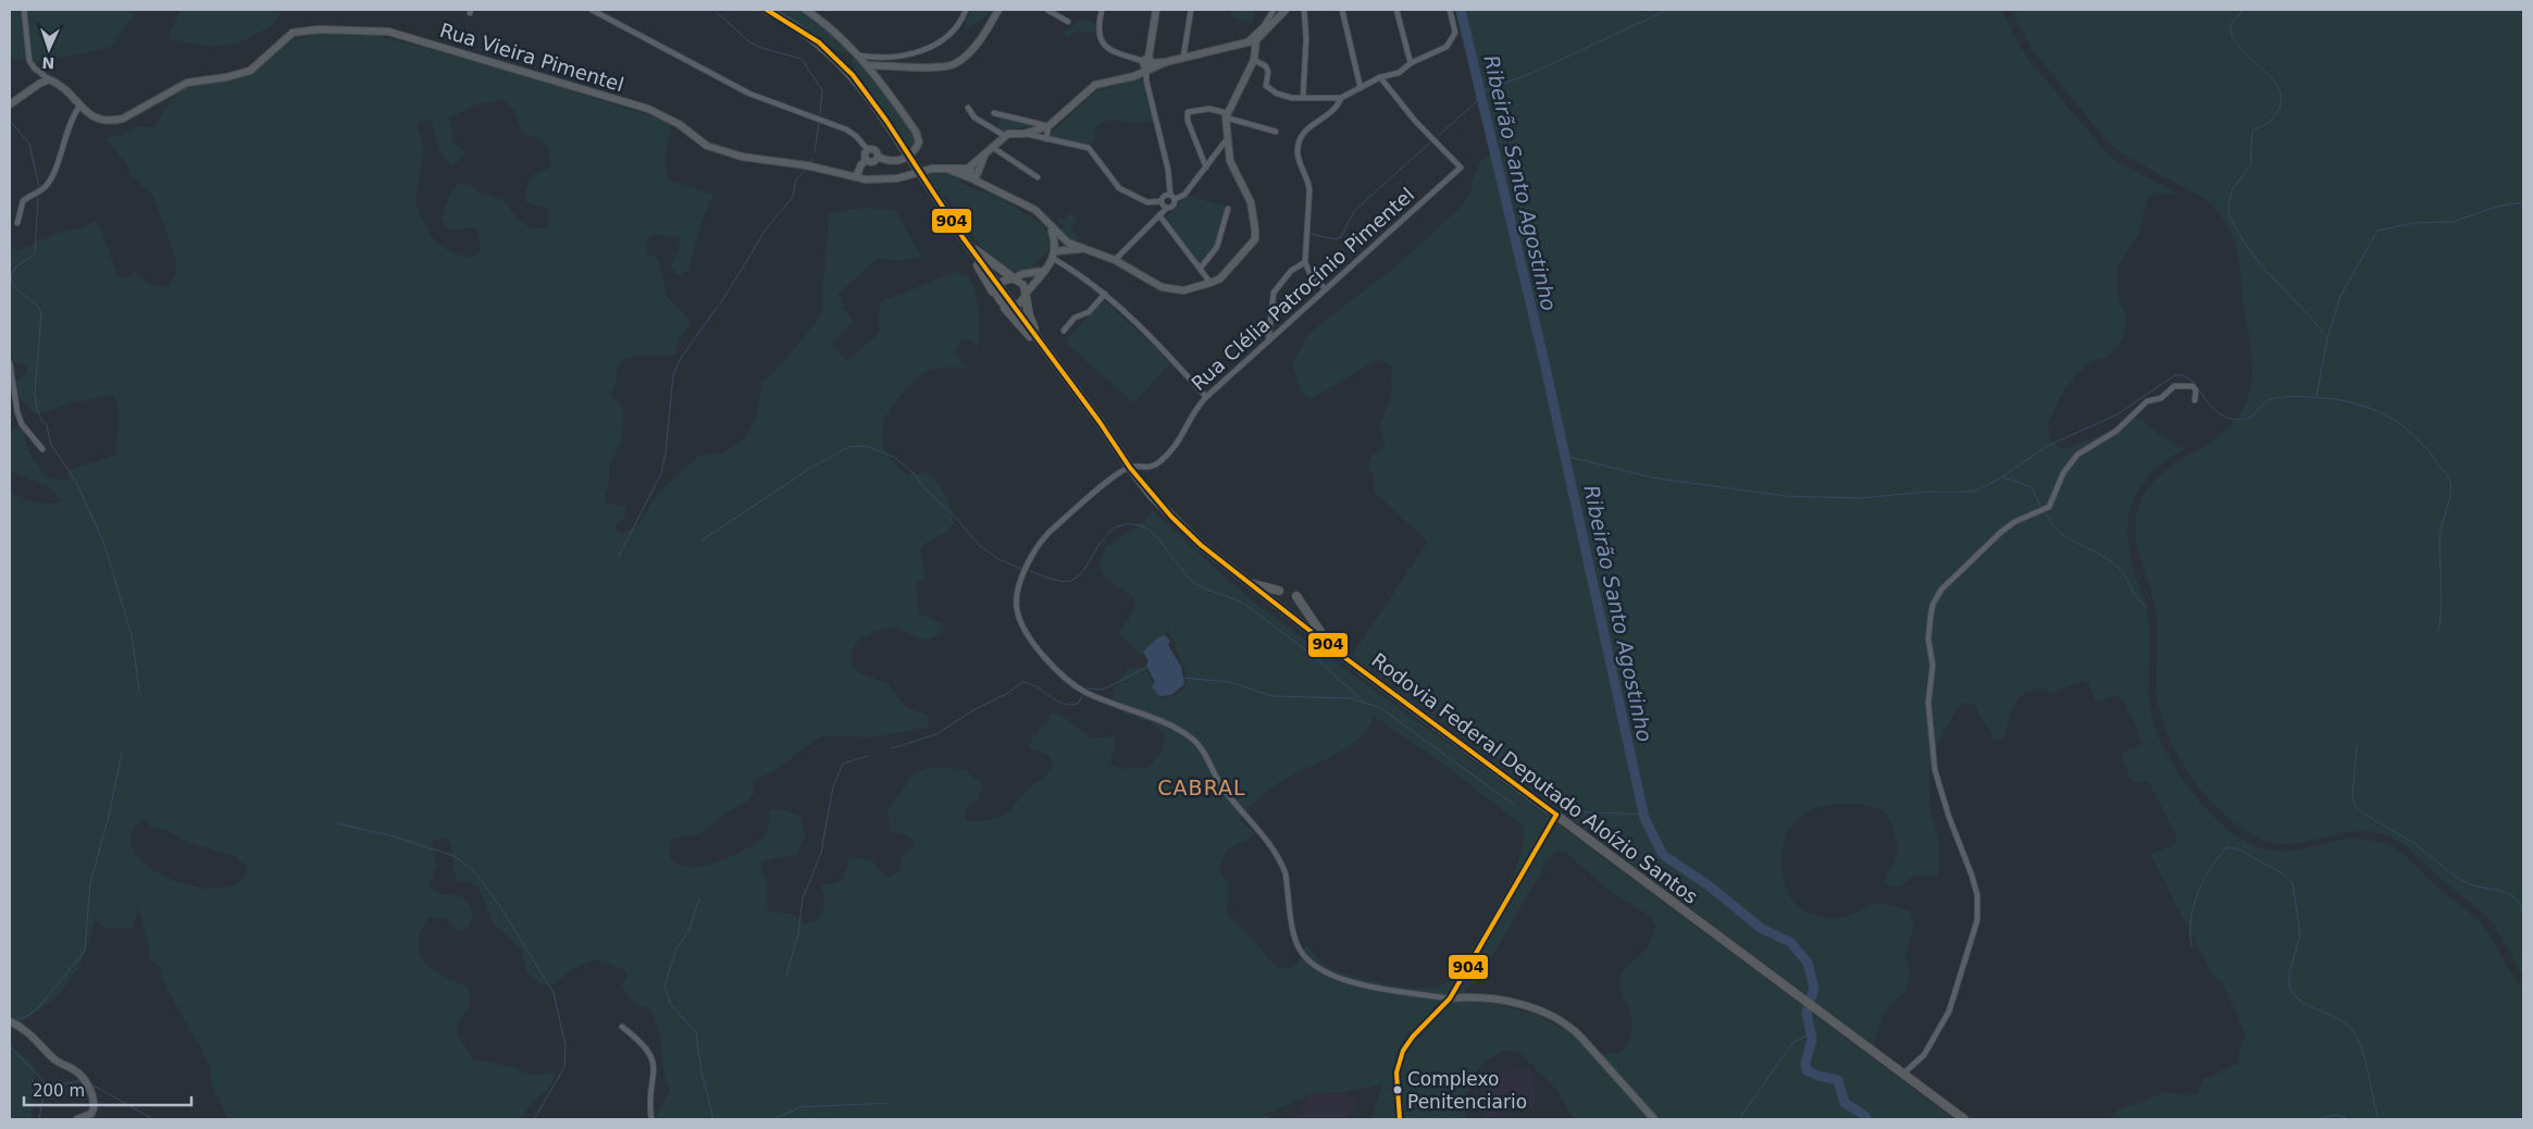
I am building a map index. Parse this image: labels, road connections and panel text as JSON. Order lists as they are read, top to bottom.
{
  "streets": {
    "highway": ["Rodovia Federal Deputado Aloízio Santos"],
    "street": ["Rua Vieira Pimentel", "Rua Clélia Patrocínio Pimentel"]
  },
  "crossings": [
    ["Rua Clélia Patrocínio Pimentel", "Rodovia Federal Deputado Aloízio Santos"]
  ],
  "districts": ["CABRAL"],
  "water": ["Ribeirão Santo Agostinho"],
  "places": ["Complexo Penitenciario"],
  "lines": ["transit line 904"],
  "scale_bar": "200 m",
  "north": "bottom"
}
